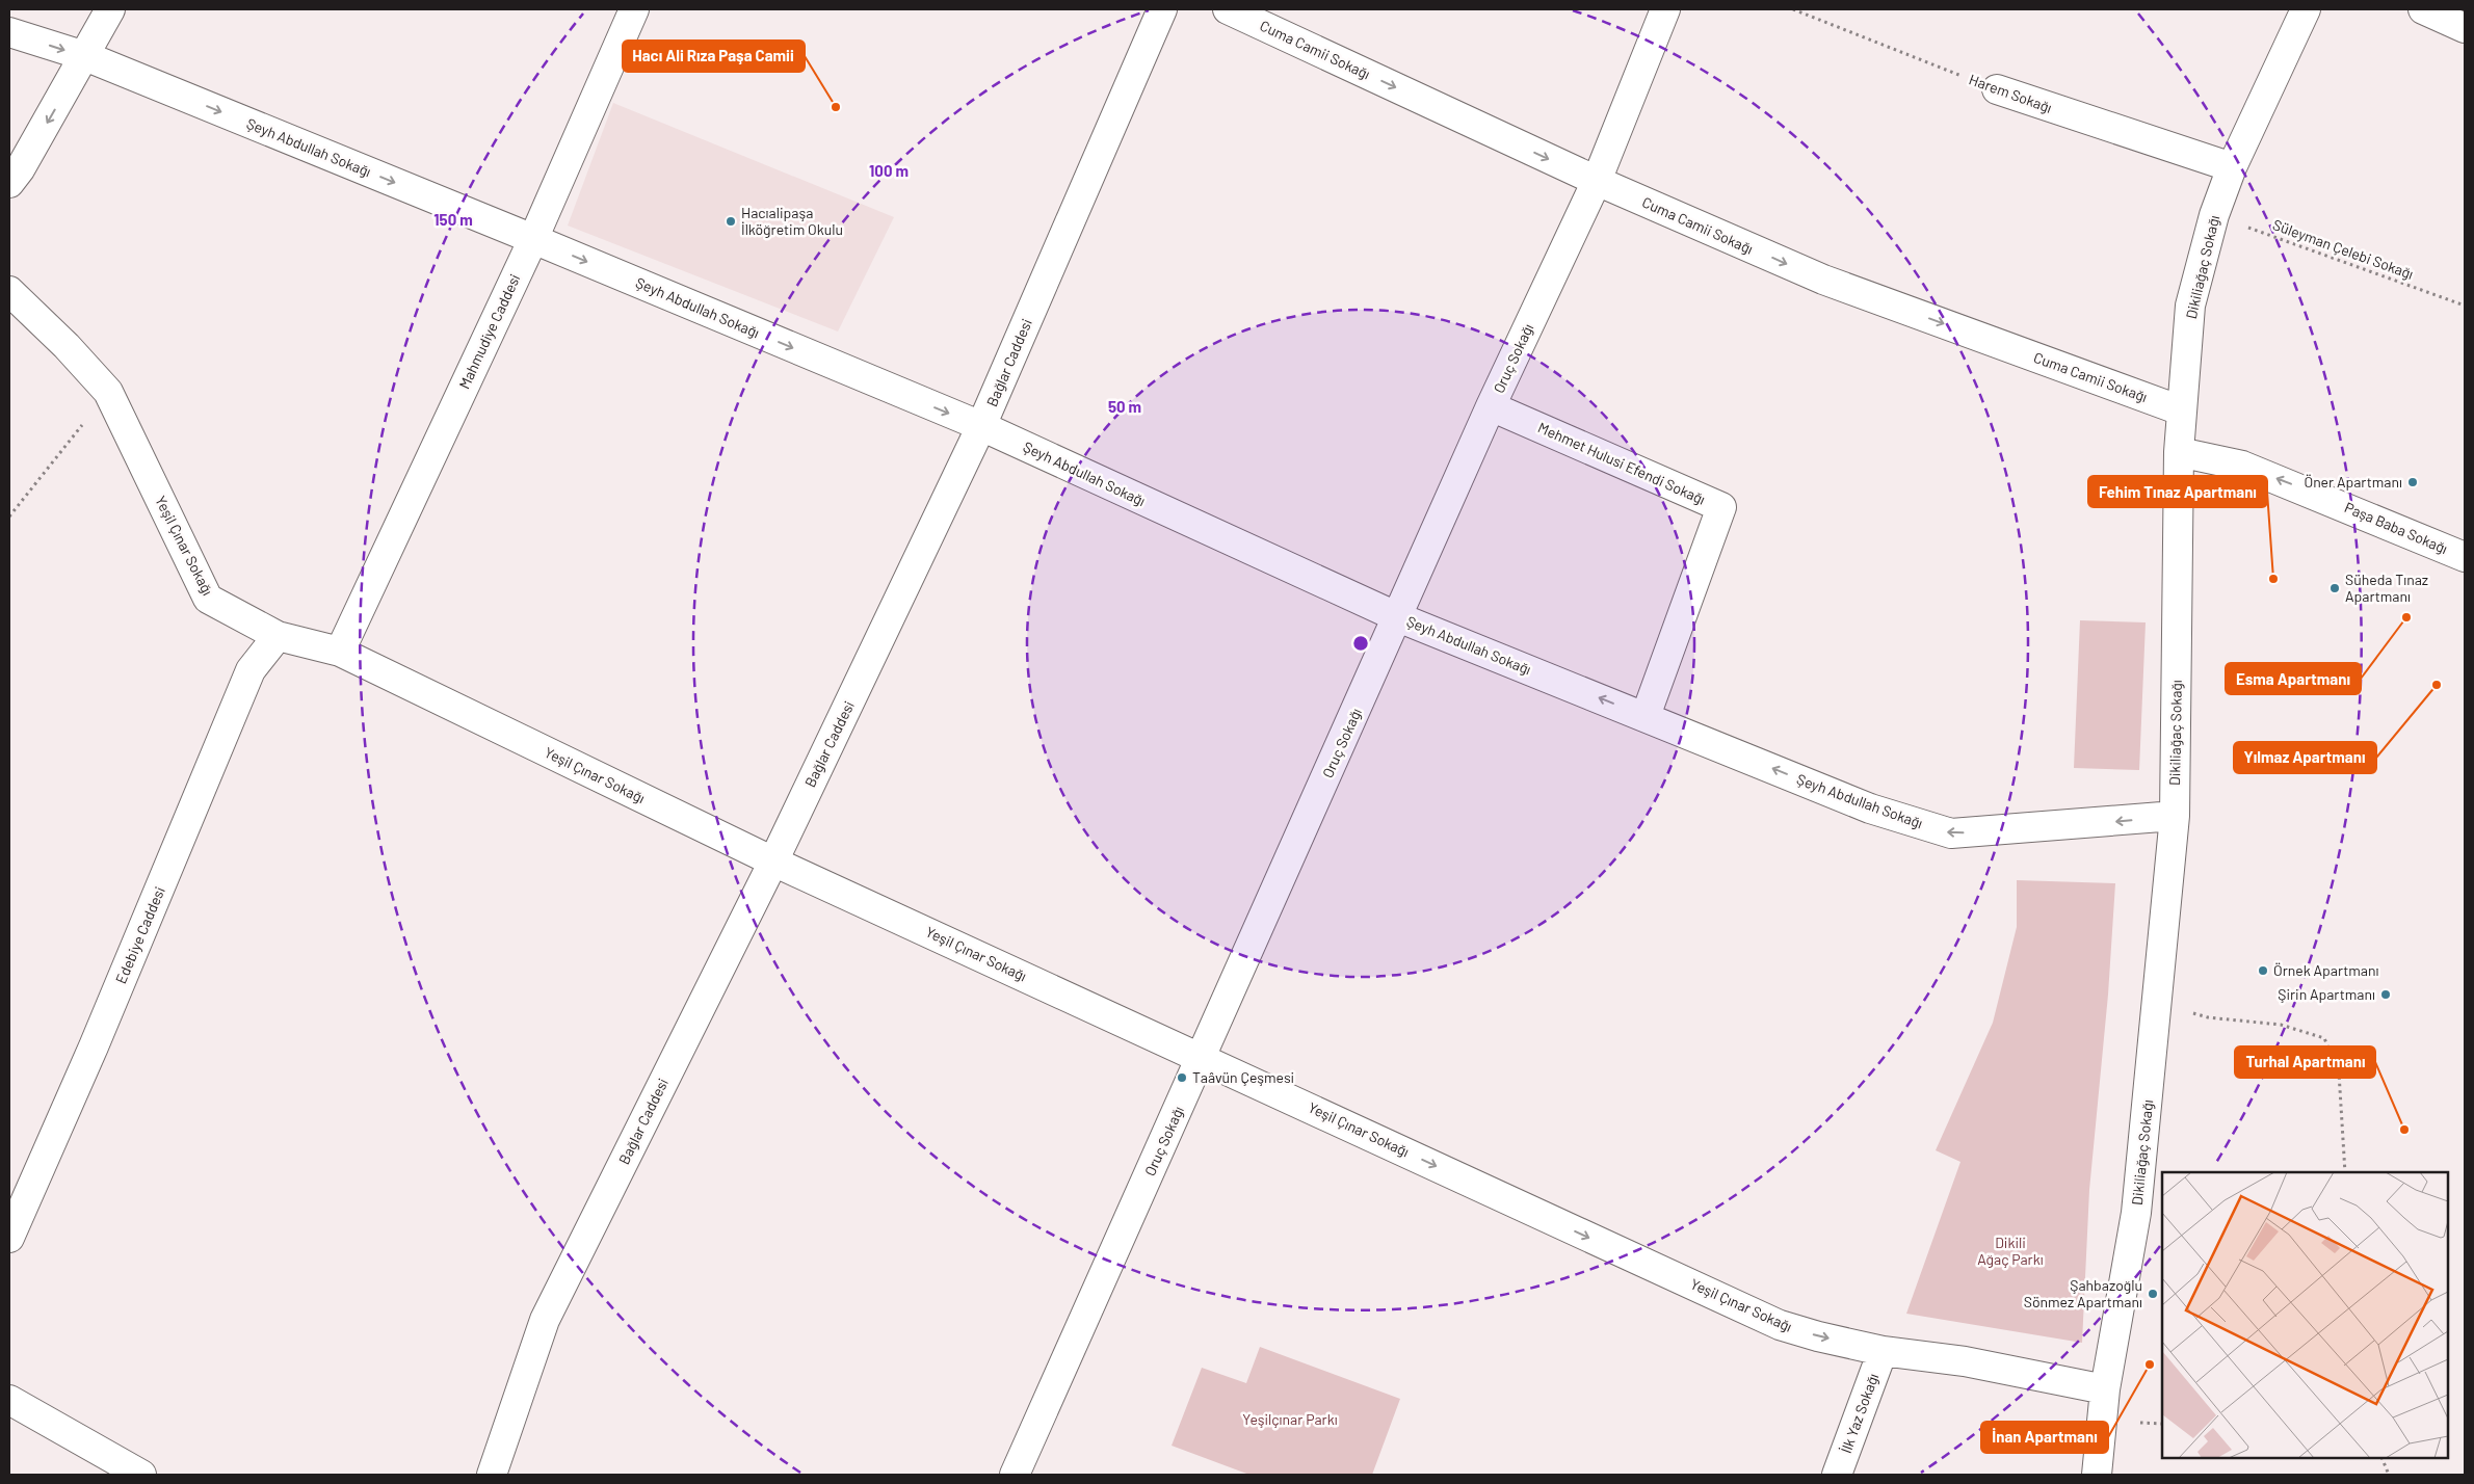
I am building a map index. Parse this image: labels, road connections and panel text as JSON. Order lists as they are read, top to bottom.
{
  "streets": {
    "street": [
      "Cuma Camii Sokağı",
      "Harem Sokağı",
      "Şeyh Abdullah Sokağı",
      "Dikiliağaç Sokağı",
      "Mahmudiye Caddesi",
      "Oruç Sokağı",
      "Bağlar Caddesi",
      "Mehmet Hulusi Efendi Sokağı",
      "Paşa Baba Sokağı",
      "Yeşil Çınar Sokağı",
      "Edebiye Caddesi",
      "İlk Yaz Sokağı"
    ],
    "path": ["Süleyman Çelebi Sokağı"]
  },
  "crossings": [
    ["Cuma Camii Sokağı", "Dikiliağaç Sokağı"],
    ["Cuma Camii Sokağı", "Oruç Sokağı"],
    ["Harem Sokağı", "Dikiliağaç Sokağı"],
    ["Şeyh Abdullah Sokağı", "Dikiliağaç Sokağı"],
    ["Şeyh Abdullah Sokağı", "Mahmudiye Caddesi"],
    ["Şeyh Abdullah Sokağı", "Oruç Sokağı"],
    ["Şeyh Abdullah Sokağı", "Bağlar Caddesi"],
    ["Şeyh Abdullah Sokağı", "Mehmet Hulusi Efendi Sokağı"],
    ["Süleyman Çelebi Sokağı", "Dikiliağaç Sokağı"],
    ["Dikiliağaç Sokağı", "Paşa Baba Sokağı"],
    ["Dikiliağaç Sokağı", "Yeşil Çınar Sokağı"],
    ["Mahmudiye Caddesi", "Yeşil Çınar Sokağı"],
    ["Oruç Sokağı", "Mehmet Hulusi Efendi Sokağı"],
    ["Oruç Sokağı", "Yeşil Çınar Sokağı"],
    ["Bağlar Caddesi", "Yeşil Çınar Sokağı"],
    ["Yeşil Çınar Sokağı", "Edebiye Caddesi"],
    ["Yeşil Çınar Sokağı", "İlk Yaz Sokağı"]
  ],
  "one_way": ["Cuma Camii Sokağı", "Paşa Baba Sokağı"],
  "parks": ["Dikili Ağaç Parkı", "Yeşilçınar Parkı"],
  "places": [
    "Hacı Ali Rıza Paşa Camii",
    "Hacıalipaşa İlköğretim Okulu",
    "Öner Apartmanı",
    "Fehim Tınaz Apartmanı",
    "Süheda Tınaz Apartmanı",
    "Esma Apartmanı",
    "Yılmaz Apartmanı",
    "Örnek Apartmanı",
    "Şirin Apartmanı",
    "Taâvün Çeşmesi",
    "Turhal Apartmanı",
    "Şahbazoğlu Sönmez Apartmanı",
    "İnan Apartmanı"
  ],
  "rings": ["100 m", "150 m", "50 m"]
}
